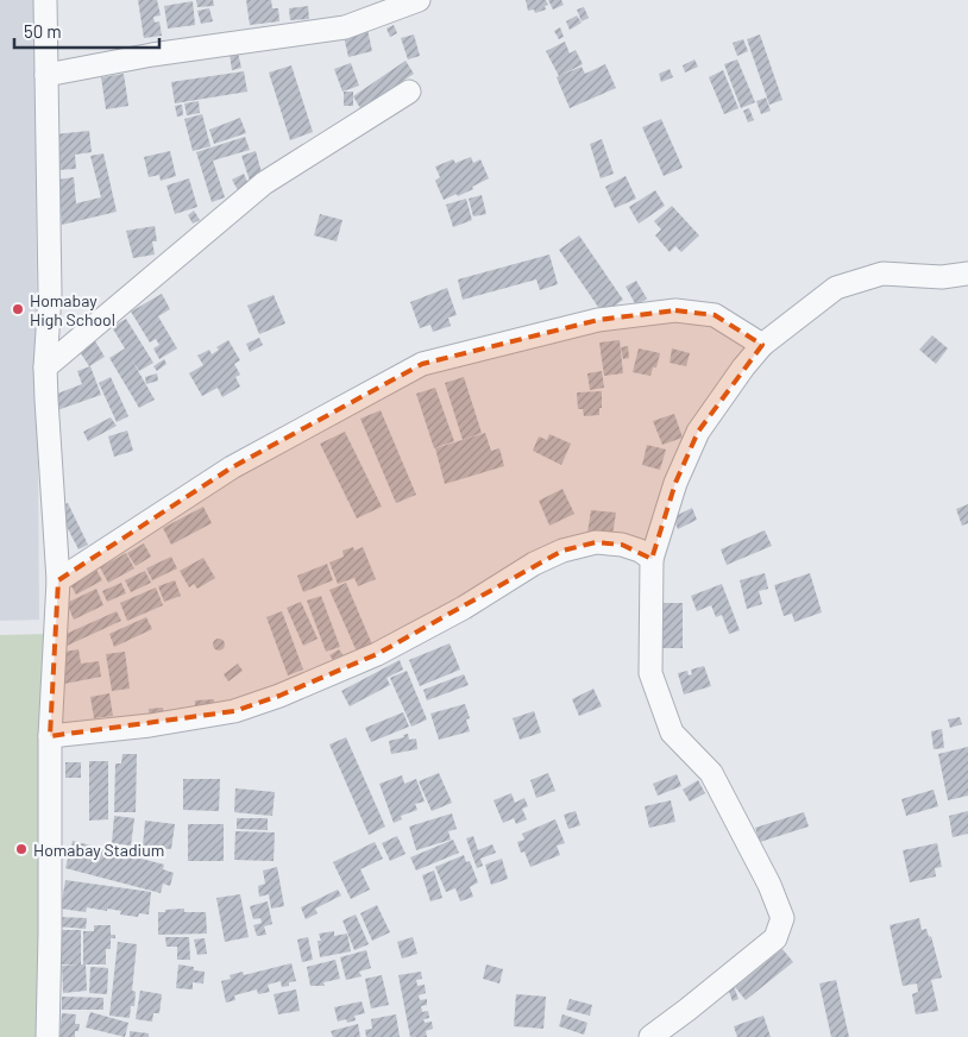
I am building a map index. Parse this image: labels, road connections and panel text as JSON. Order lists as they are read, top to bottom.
{
  "places": ["Homabay High School", "Homabay Stadium"],
  "scale_bar": "50 m"
}
